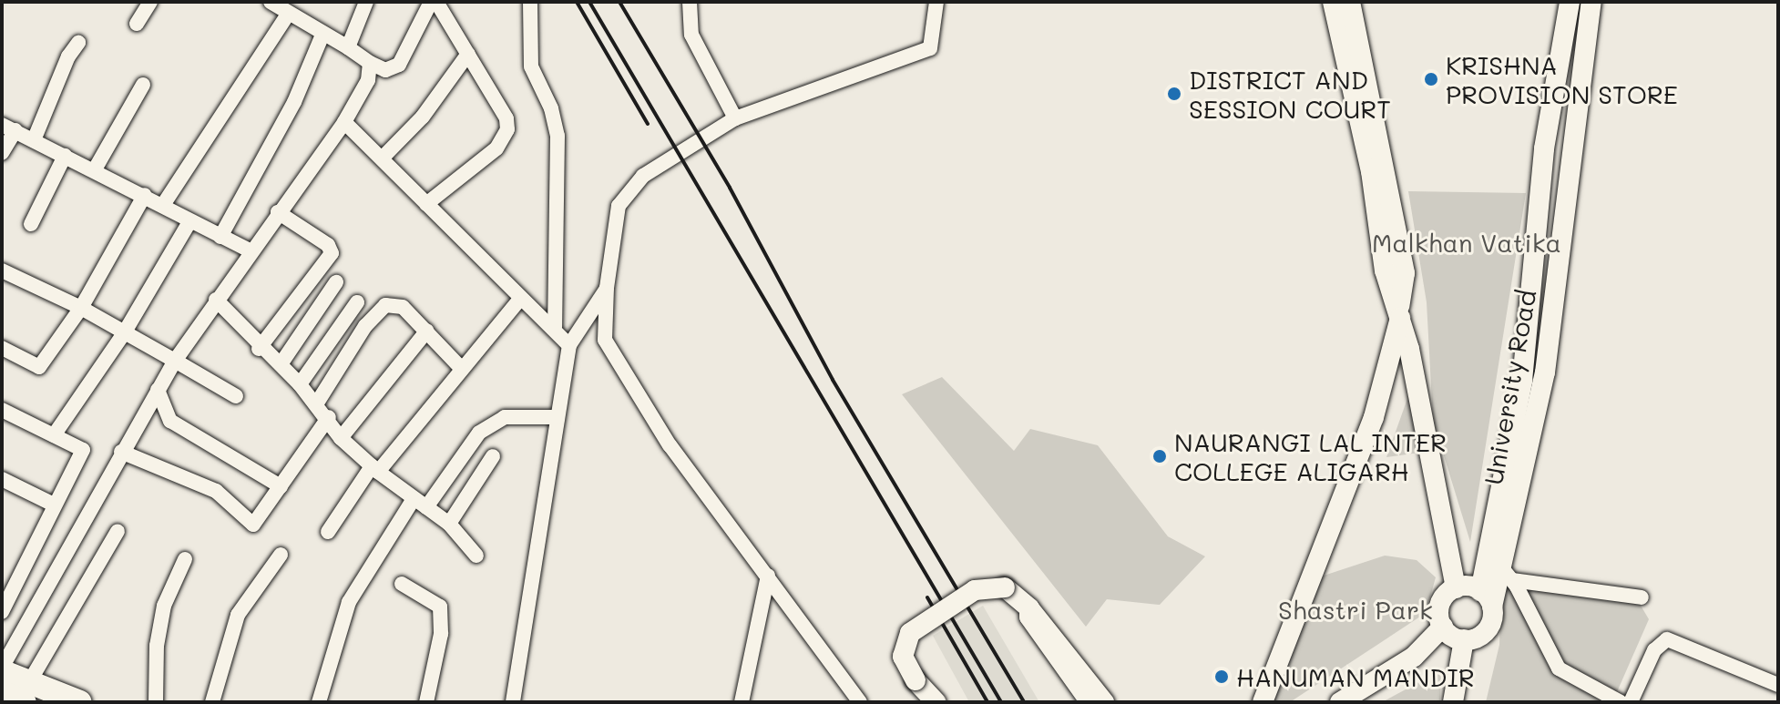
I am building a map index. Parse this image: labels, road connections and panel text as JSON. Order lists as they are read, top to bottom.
{
  "streets": {
    "main road": ["University Road"]
  },
  "parks": ["Malkhan Vatika", "Shastri Park"],
  "places": [
    "KRISHNA PROVISION STORE",
    "DISTRICT AND SESSION COURT",
    "NAURANGI LAL INTER COLLEGE ALIGARH",
    "HANUMAN MANDIR"
  ]
}
